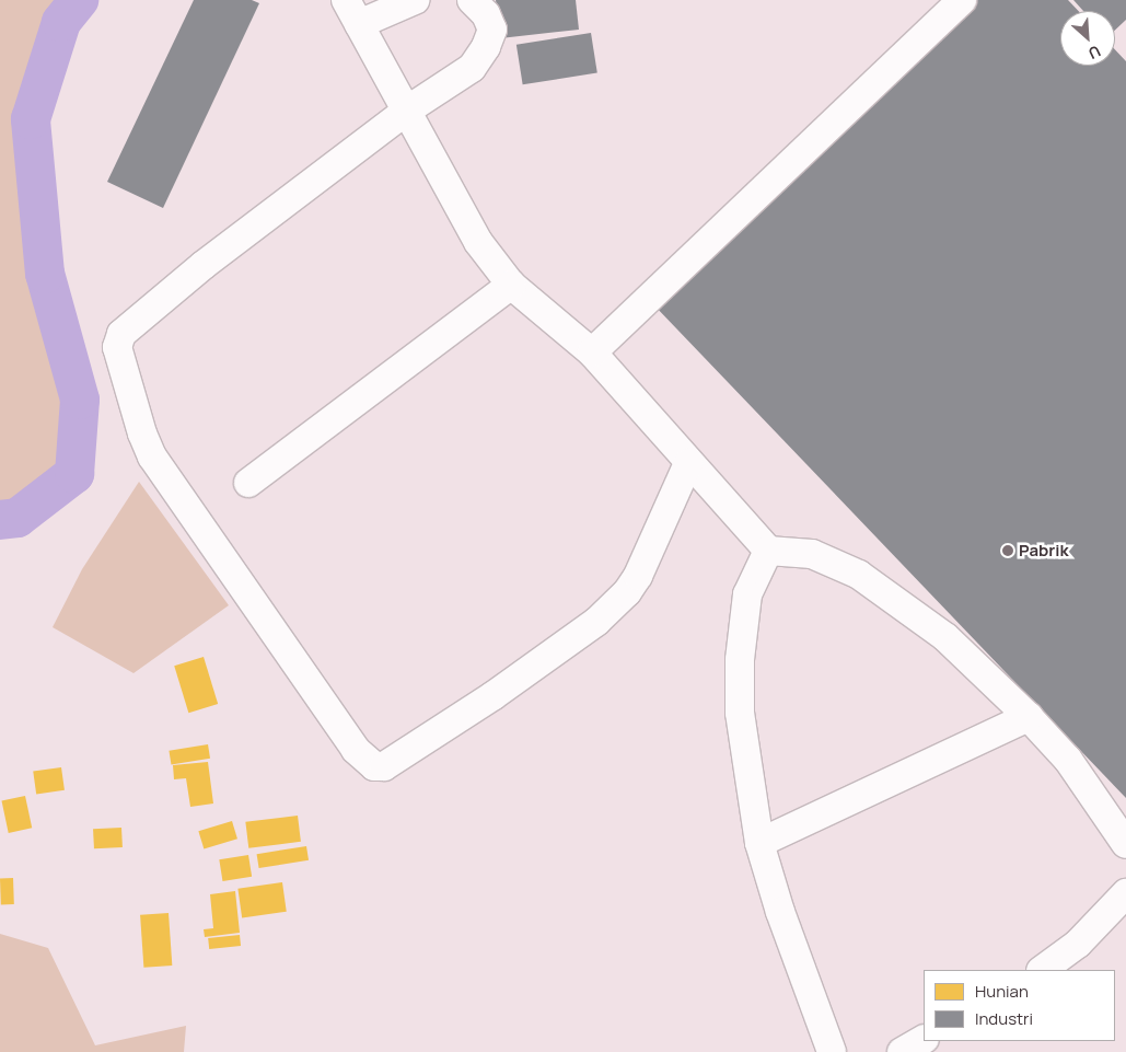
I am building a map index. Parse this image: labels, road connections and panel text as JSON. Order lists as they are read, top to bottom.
{
  "places": ["Pabrik"],
  "legend": ["Hunian", "Industri"],
  "north": "bottom right"
}
